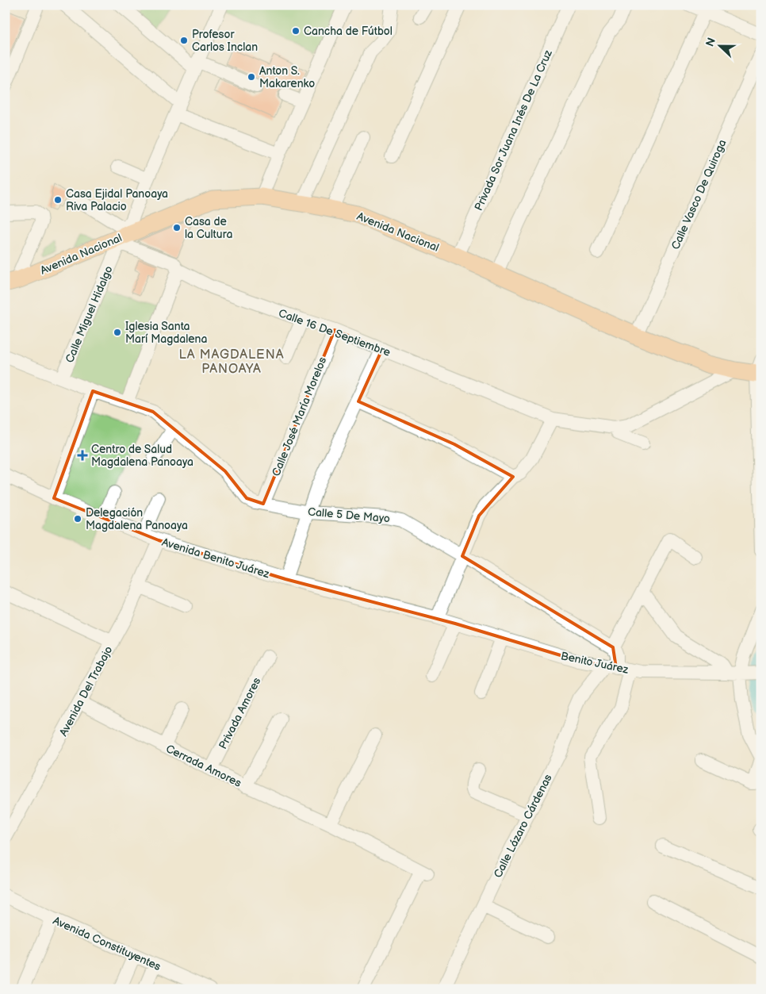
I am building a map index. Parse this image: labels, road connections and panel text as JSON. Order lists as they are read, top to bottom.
{
  "streets": {
    "main road": ["Avenida Nacional"],
    "street": [
      "Privada Sor Juana Inés De La Cruz",
      "Calle Vasco De Quiroga",
      "Calle Miguel Hidalgo",
      "Calle 16 De Septiembre",
      "Calle José María Morelos",
      "Calle 5 De Mayo",
      "Avenida Benito Juárez",
      "Benito Juárez",
      "Avenida Del Trabajo",
      "Privada Amores",
      "Cerrada Amores",
      "Calle Lázaro Cárdenas",
      "Avenida Constituyentes"
    ]
  },
  "crossings": [
    ["Privada Sor Juana Inés De La Cruz", "Avenida Nacional"],
    ["Calle Vasco De Quiroga", "Avenida Nacional"],
    ["Avenida Nacional", "Calle Miguel Hidalgo"],
    ["Avenida Nacional", "Calle 16 De Septiembre"],
    ["Calle Miguel Hidalgo", "Calle 16 De Septiembre"],
    ["Calle 16 De Septiembre", "Calle José María Morelos"],
    ["Calle José María Morelos", "Calle 5 De Mayo"],
    ["Avenida Benito Juárez", "Benito Juárez"],
    ["Avenida Benito Juárez", "Avenida Del Trabajo"],
    ["Benito Juárez", "Calle Lázaro Cárdenas"],
    ["Avenida Del Trabajo", "Cerrada Amores"],
    ["Privada Amores", "Cerrada Amores"]
  ],
  "districts": ["LA MAGDALENA PANOAYA"],
  "places": {
    "other": [
      "Cancha de Fútbol",
      "Profesor Carlos Inclan",
      "Anton S. Makarenko",
      "Casa Ejidal Panoaya Riva Palacio",
      "Casa de la Cultura",
      "Iglesia Santa Marí Magdalena",
      "Delegación Magdalena Panoaya"
    ],
    "health": ["Centro de Salud Magdalena Panoaya"]
  },
  "north": "left"
}
